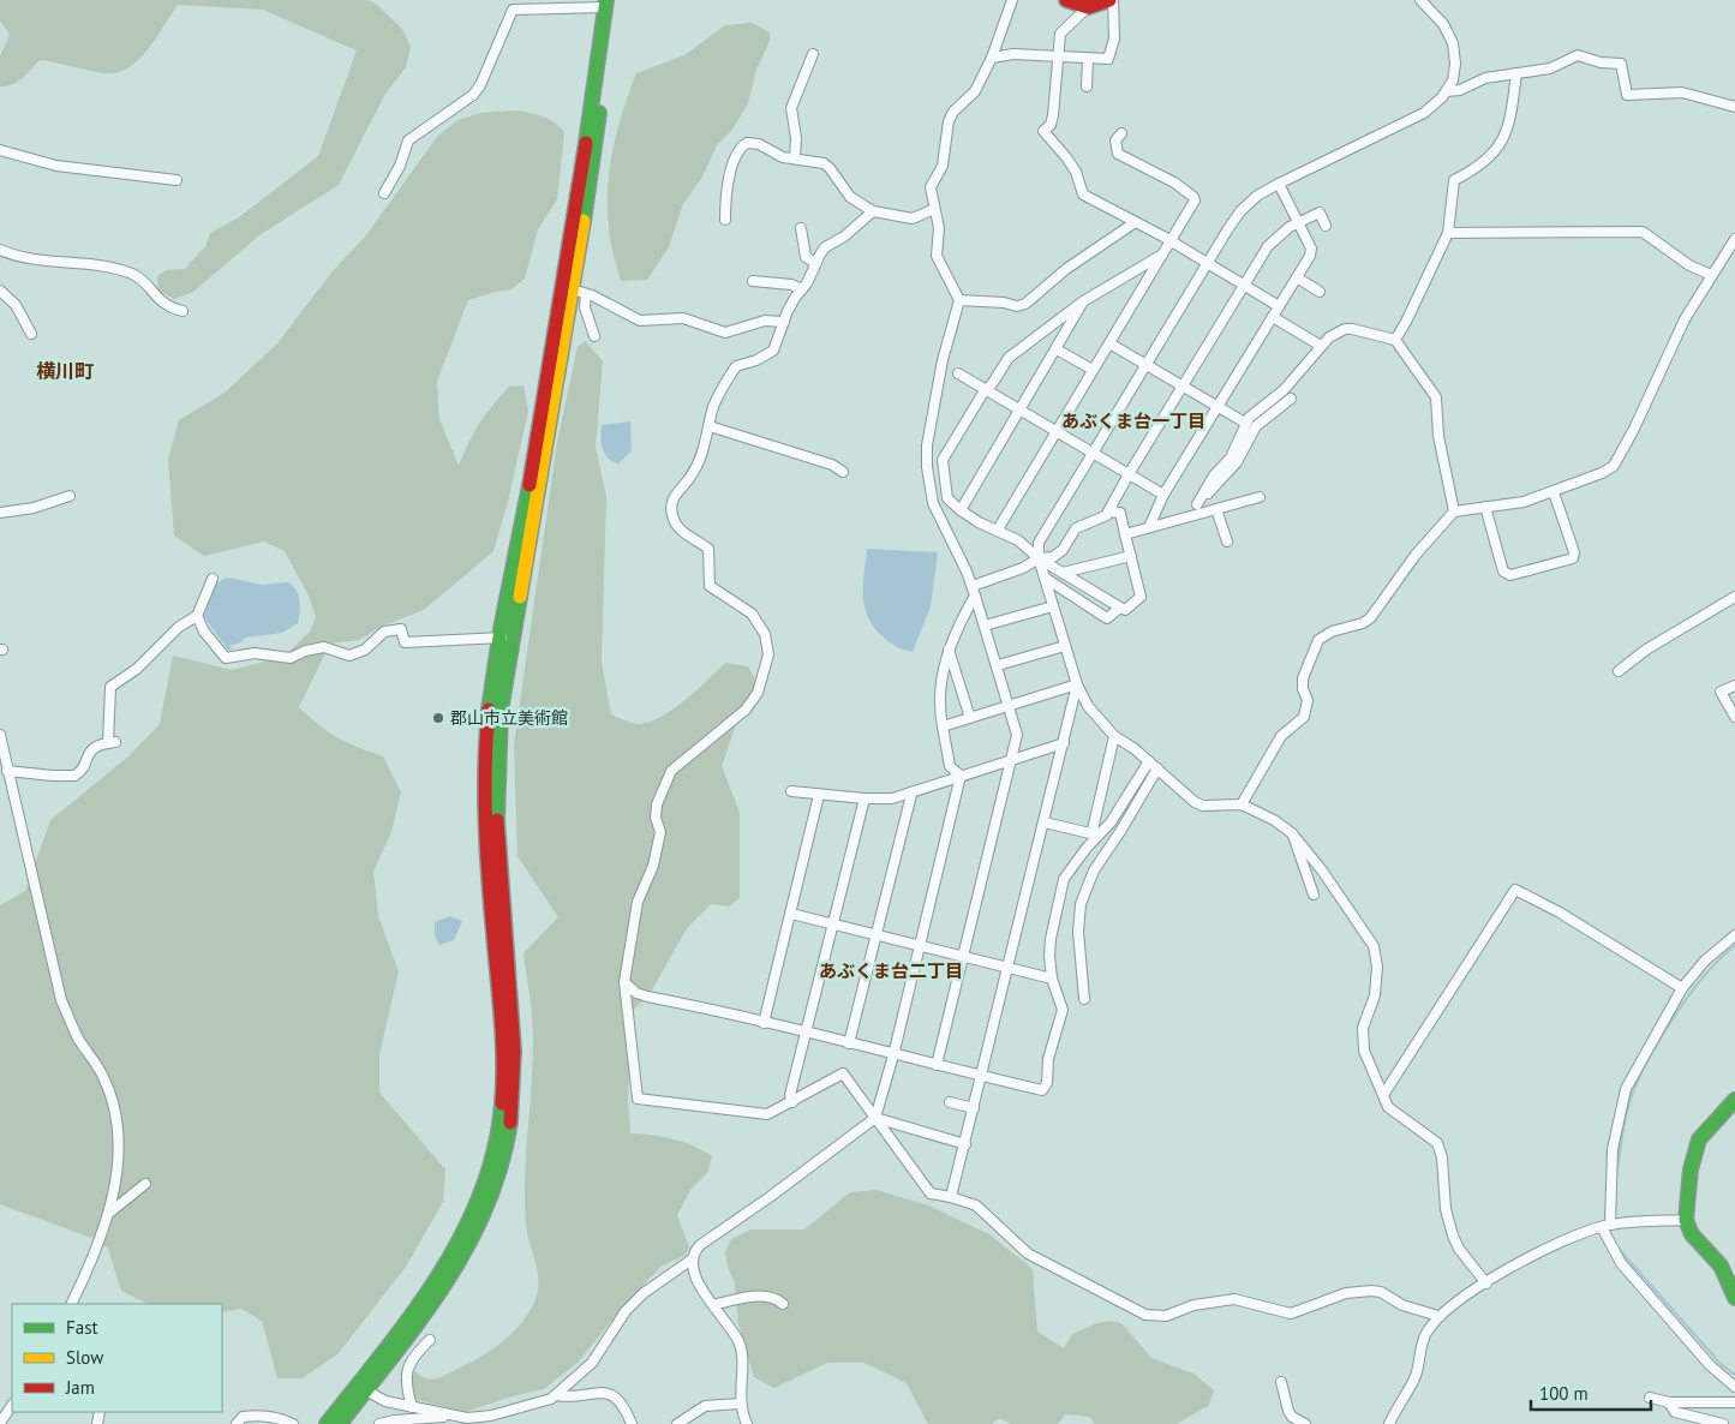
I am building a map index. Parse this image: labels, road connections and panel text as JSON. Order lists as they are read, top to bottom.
{
  "districts": ["横川町", "あぶくま台一丁目", "あぶくま台二丁目"],
  "places": ["郡山市立美術館"],
  "legend": ["Fast", "Slow", "Jam"],
  "scale_bar": "100 m"
}
